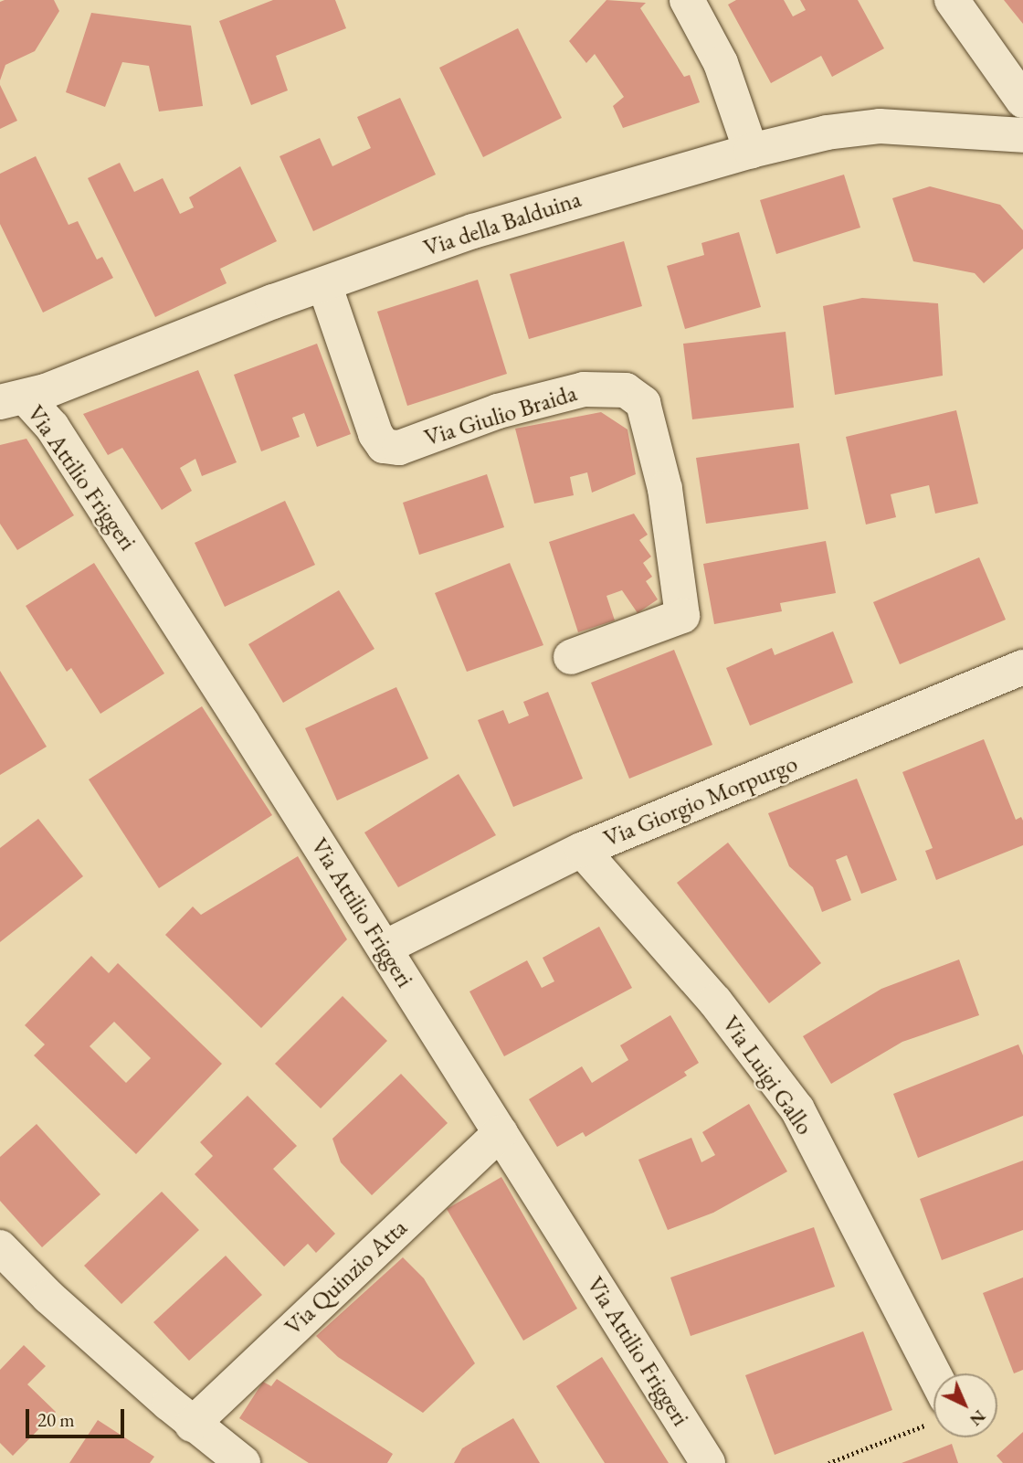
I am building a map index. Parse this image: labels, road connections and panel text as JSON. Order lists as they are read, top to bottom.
{
  "streets": {
    "street": [
      "Via della Balduina",
      "Via Giulio Braida",
      "Via Attilio Friggeri",
      "Via Giorgio Morpurgo",
      "Via Luigi Gallo",
      "Via Quinzio Atta"
    ]
  },
  "crossings": [
    ["Via della Balduina", "Via Giulio Braida"],
    ["Via della Balduina", "Via Attilio Friggeri"],
    ["Via Attilio Friggeri", "Via Giorgio Morpurgo"],
    ["Via Attilio Friggeri", "Via Quinzio Atta"],
    ["Via Giorgio Morpurgo", "Via Luigi Gallo"]
  ],
  "scale_bar": "20 m",
  "north": "bottom right"
}
